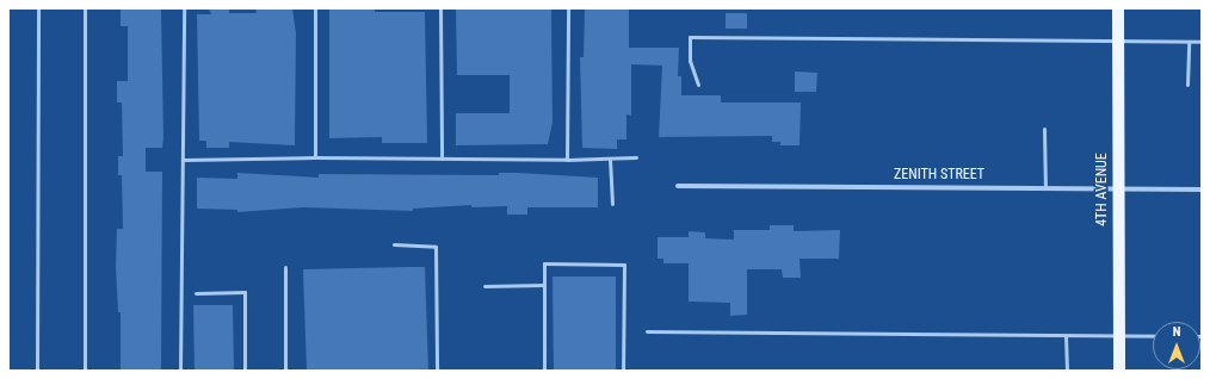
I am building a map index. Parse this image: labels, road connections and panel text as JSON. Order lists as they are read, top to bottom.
{
  "streets": {
    "main road": ["4TH AVENUE"],
    "street": ["ZENITH STREET"]
  },
  "crossings": [
    ["ZENITH STREET", "4TH AVENUE"]
  ],
  "north": "top"
}
